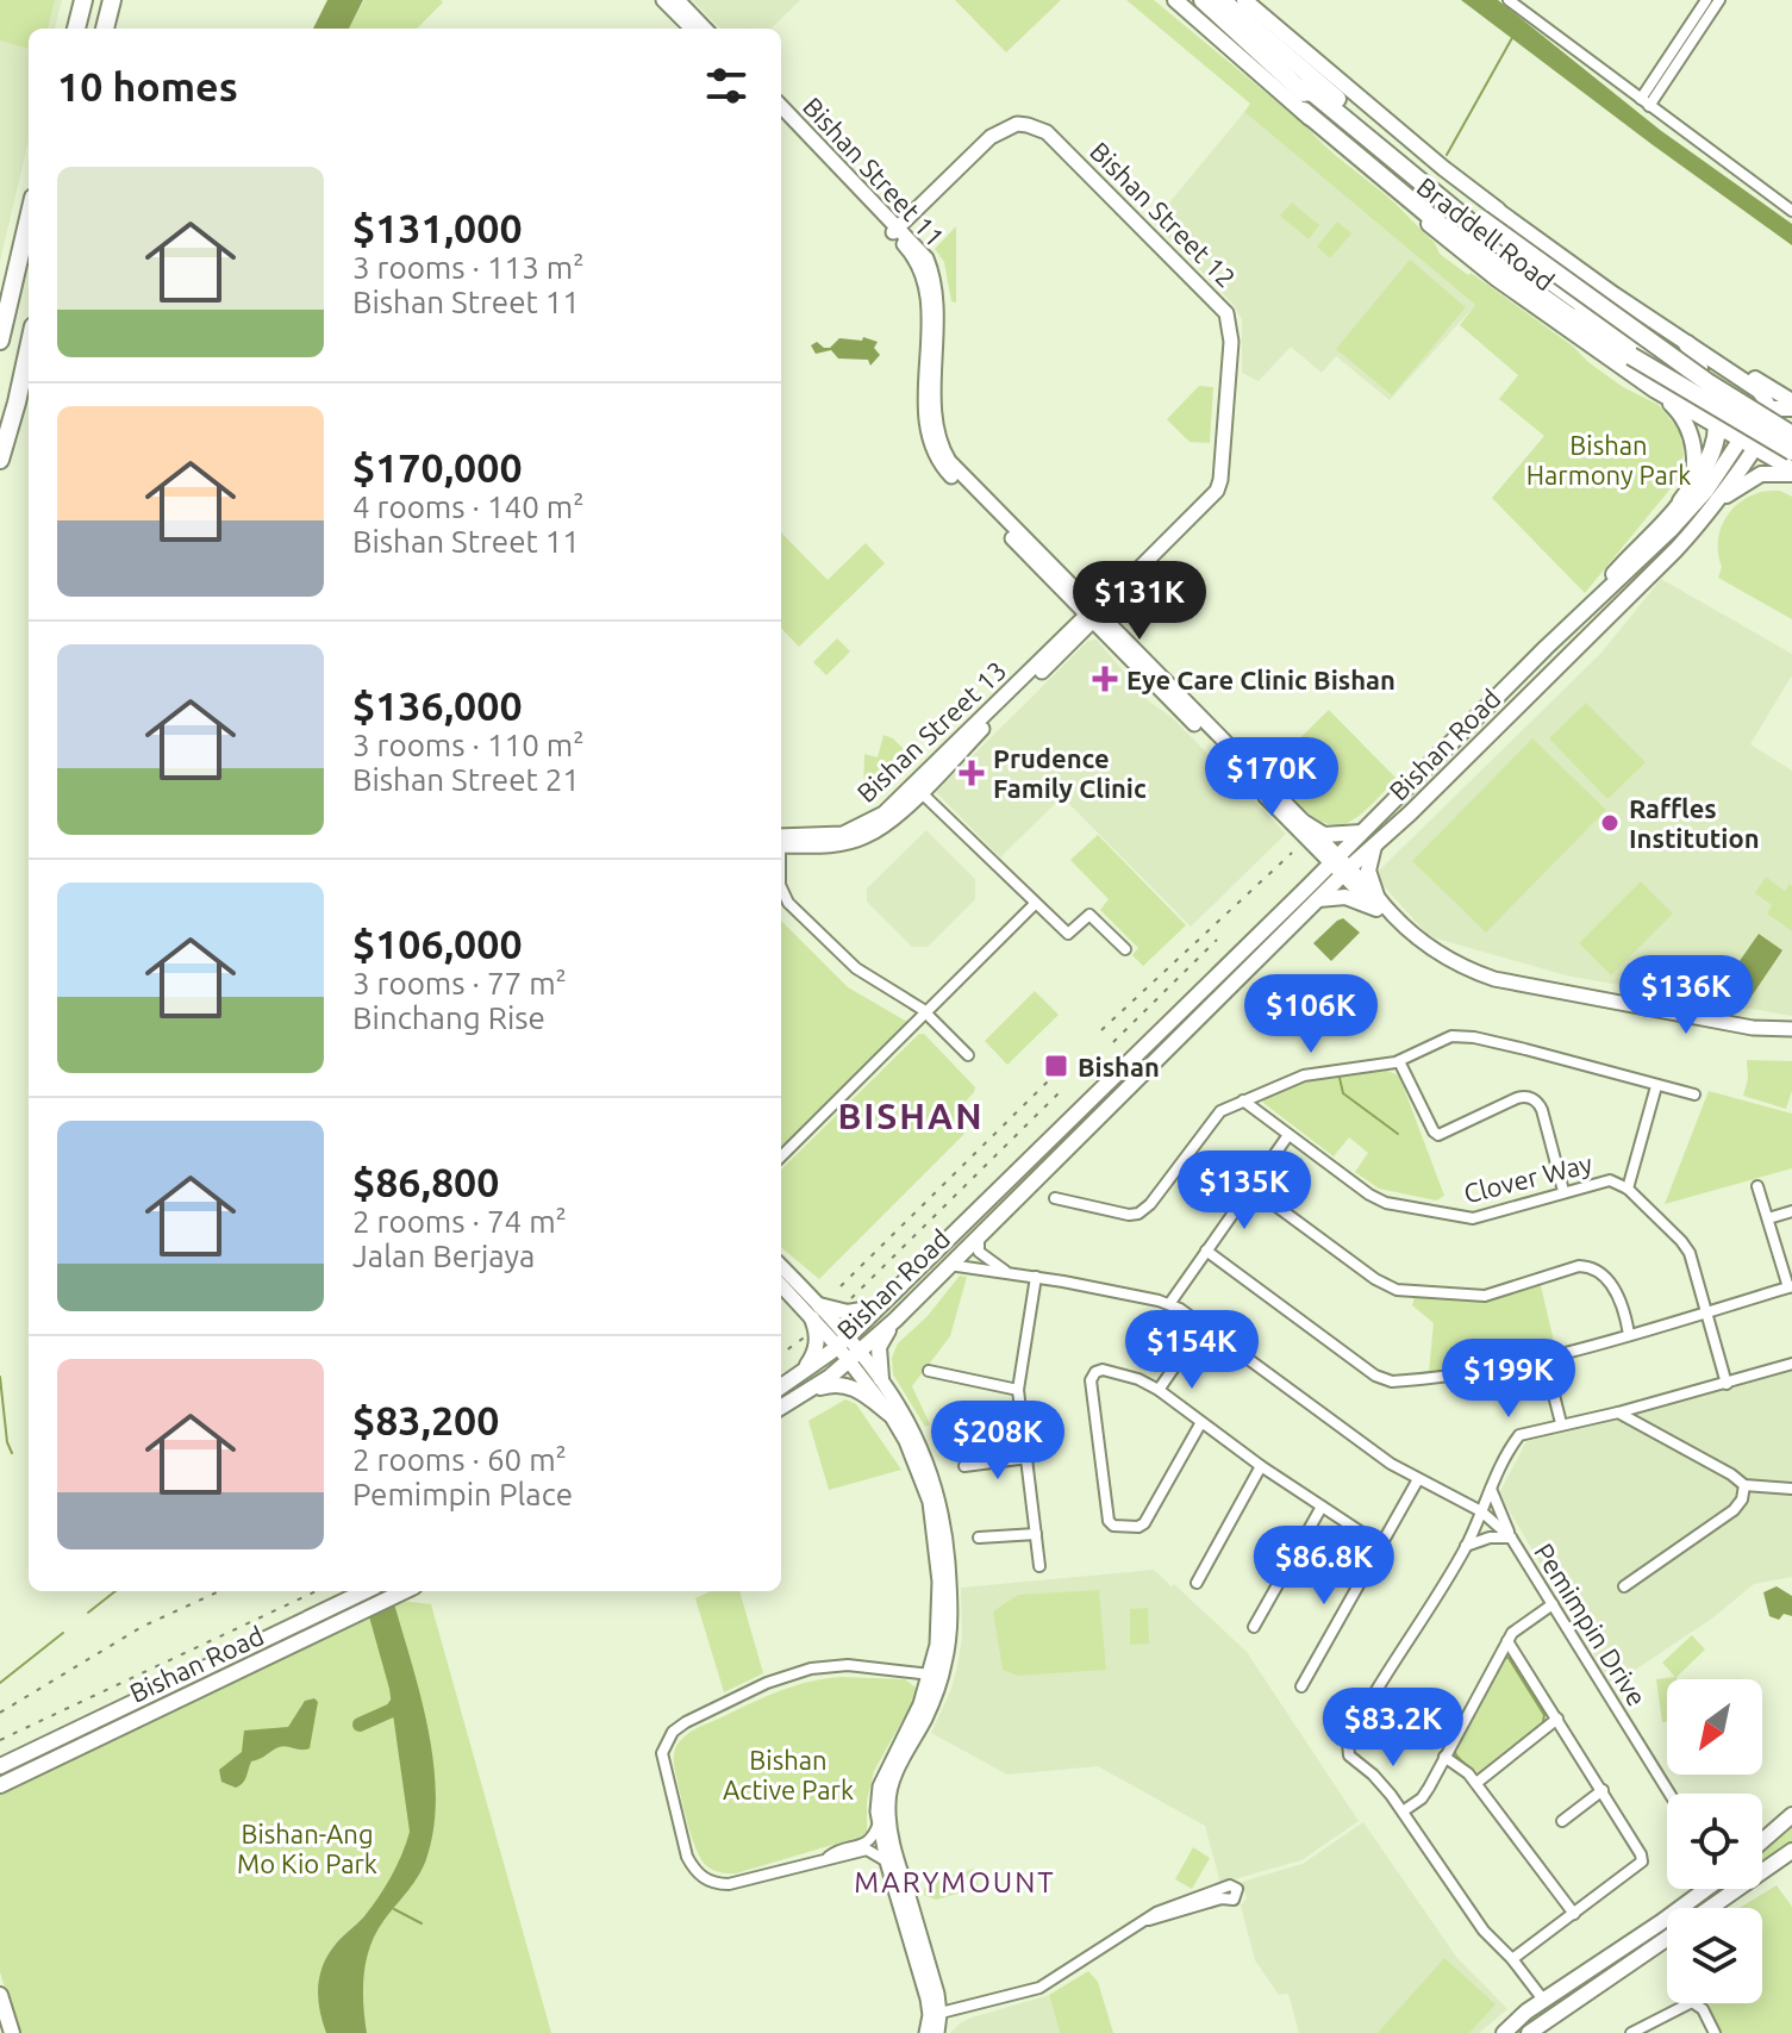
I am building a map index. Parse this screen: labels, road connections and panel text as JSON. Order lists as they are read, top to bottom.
{
  "streets": {
    "highway": ["Braddell Road"],
    "main road": ["Bishan Road"],
    "street": [
      "Bishan Street 11",
      "Bishan Street 12",
      "Bishan Street 13",
      "Clover Way",
      "Pemimpin Drive"
    ]
  },
  "crossings": [
    ["Bishan Street 11", "Bishan Street 12"],
    ["Bishan Street 11", "Bishan Street 13"],
    ["Bishan Street 11", "Bishan Road"],
    ["Bishan Street 12", "Bishan Street 13"],
    ["Braddell Road", "Bishan Road"],
    ["Bishan Road", "Pemimpin Drive"]
  ],
  "districts": ["BISHAN", "MARYMOUNT"],
  "parks": ["Bishan Harmony Park", "Bishan Active Park", "Bishan-Ang Mo Kio Park"],
  "places": {
    "health": ["Eye Care Clinic Bishan", "Prudence Family Clinic"],
    "other": ["Raffles Institution"],
    "transit": ["Bishan"]
  },
  "north": "bottom left",
  "page": {
    "heading": "10 homes",
    "list": [
      {
        "name": "$131,000",
        "note": "3 rooms · 113 m² · Bishan Street 11"
      },
      {
        "name": "$170,000",
        "note": "4 rooms · 140 m² · Bishan Street 11"
      },
      {
        "name": "$136,000",
        "note": "3 rooms · 110 m² · Bishan Street 21"
      },
      {
        "name": "$106,000",
        "note": "3 rooms · 77 m² · Binchang Rise"
      },
      {
        "name": "$86,800",
        "note": "2 rooms · 74 m² · Jalan Berjaya"
      },
      {
        "name": "$83,200",
        "note": "2 rooms · 60 m² · Pemimpin Place"
      }
    ],
    "price": [
      "$131K",
      "$170K",
      "$136K",
      "$106K",
      "$135K",
      "$154K",
      "$199K",
      "$208K",
      "$86.8K",
      "$83.2K"
    ]
  }
}
